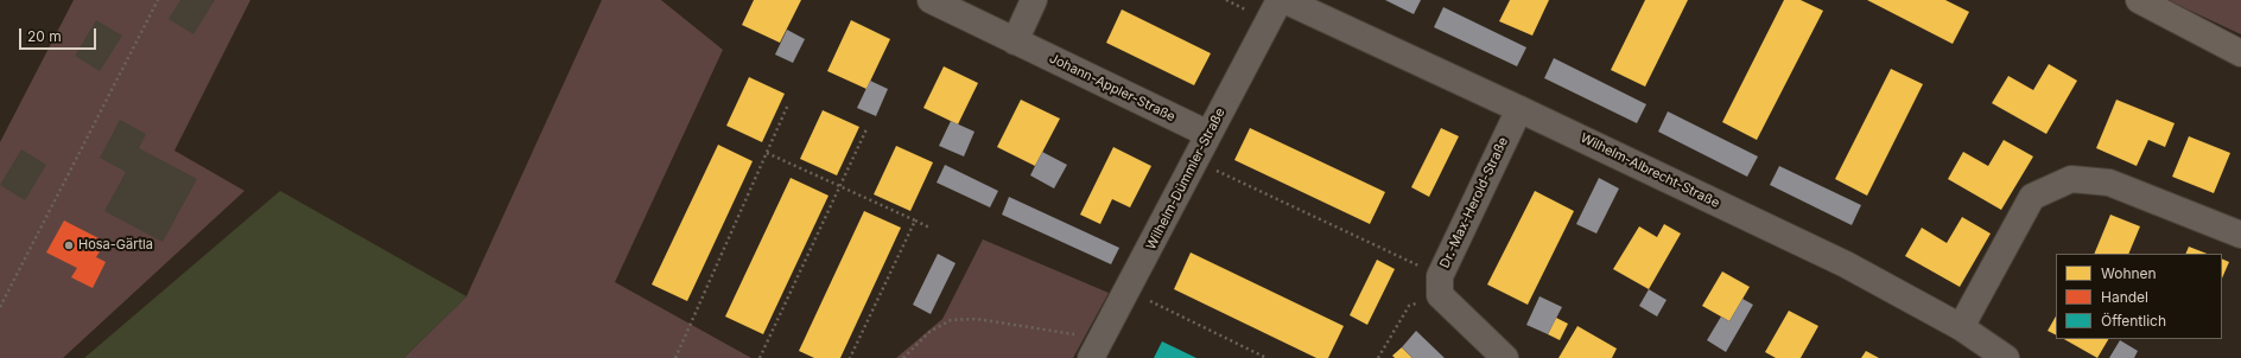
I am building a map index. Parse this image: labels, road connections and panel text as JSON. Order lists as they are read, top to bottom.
{
  "streets": {
    "street": [
      "Johann-Appler-Straße",
      "Wilhelm-Albrecht-Straße",
      "Wilhelm-Dümmler-Straße",
      "Dr.-Max-Herold-Straße"
    ]
  },
  "crossings": [
    ["Johann-Appler-Straße", "Wilhelm-Dümmler-Straße"],
    ["Wilhelm-Albrecht-Straße", "Dr.-Max-Herold-Straße"]
  ],
  "places": ["Hosa-Gärtla"],
  "legend": ["Wohnen", "Handel", "Öffentlich"],
  "scale_bar": "20 m"
}
